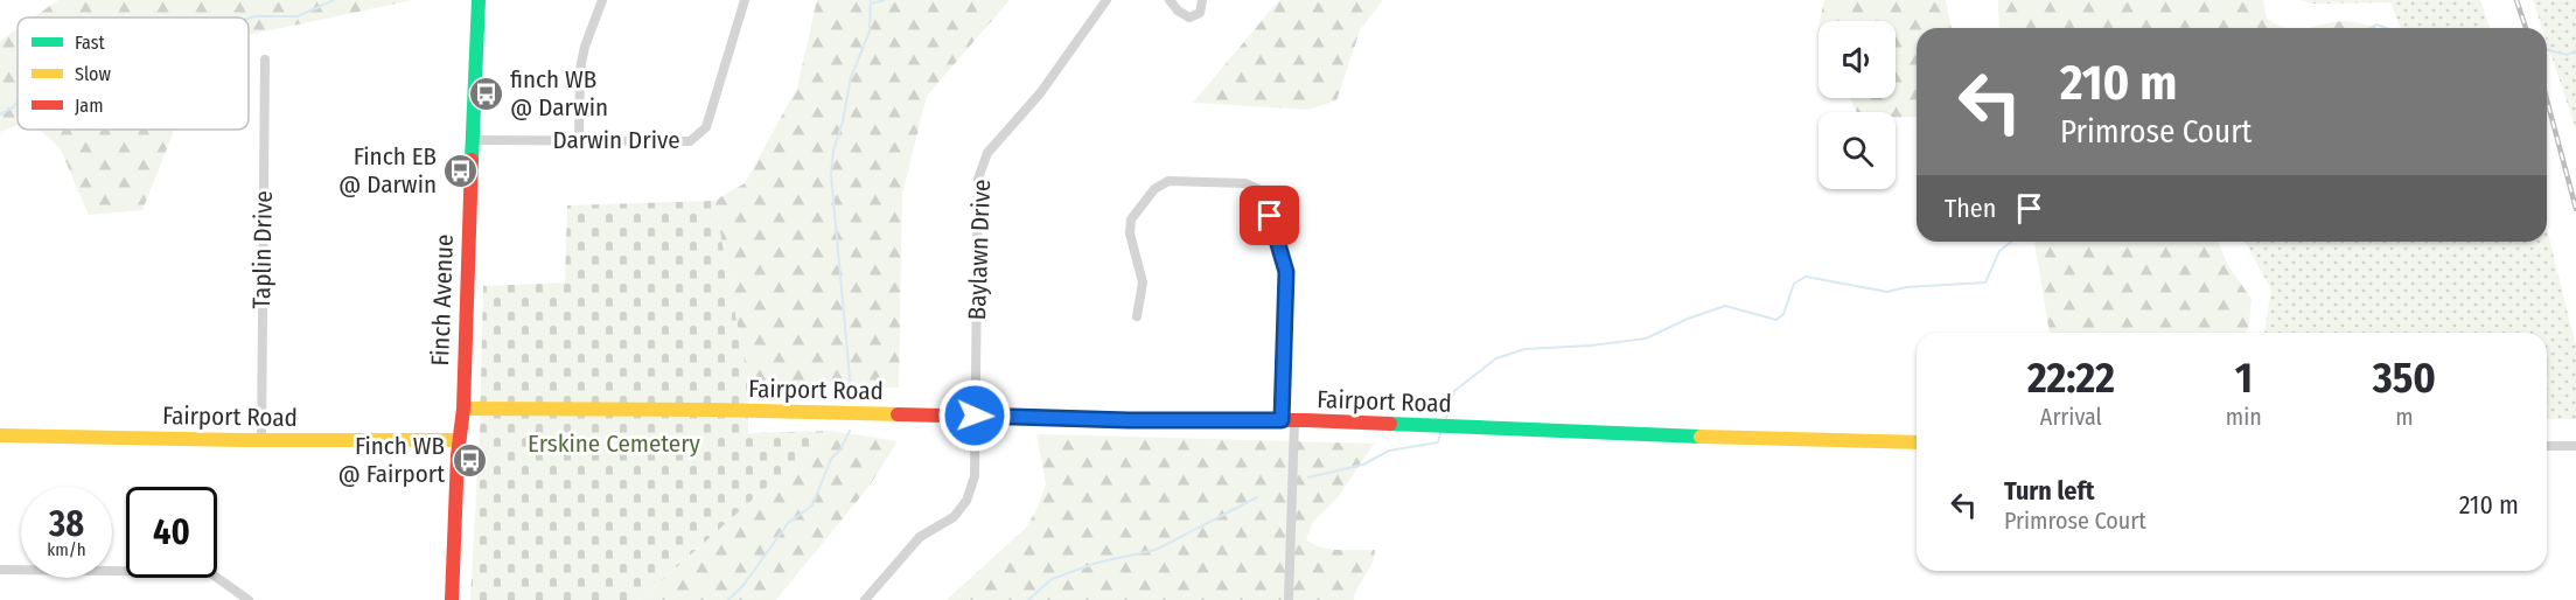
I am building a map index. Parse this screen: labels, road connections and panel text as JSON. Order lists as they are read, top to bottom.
{
  "streets": {
    "street": [
      "Darwin Drive",
      "Taplin Drive",
      "Baylawn Drive",
      "Finch Avenue",
      "Fairport Road"
    ]
  },
  "crossings": [
    ["Darwin Drive", "Finch Avenue"],
    ["Taplin Drive", "Fairport Road"],
    ["Baylawn Drive", "Fairport Road"],
    ["Finch Avenue", "Fairport Road"]
  ],
  "parks": ["Erskine Cemetery"],
  "places": {
    "bus stop": ["finch WB @ Darwin", "Finch EB @ Darwin", "Finch WB @ Fairport"]
  },
  "legend": ["Fast", "Slow", "Jam"],
  "page": {
    "turn": ["210 m", "Primrose Court"],
    "then": "Then",
    "eta": [
      "22:22",
      "Arrival",
      "1",
      "min",
      "350",
      "m"
    ],
    "list": [
      {
        "name": "Turn left",
        "note": "Primrose Court",
        "value": "210 m"
      }
    ],
    "speed": "38 km/h",
    "limit": "40"
  }
}
